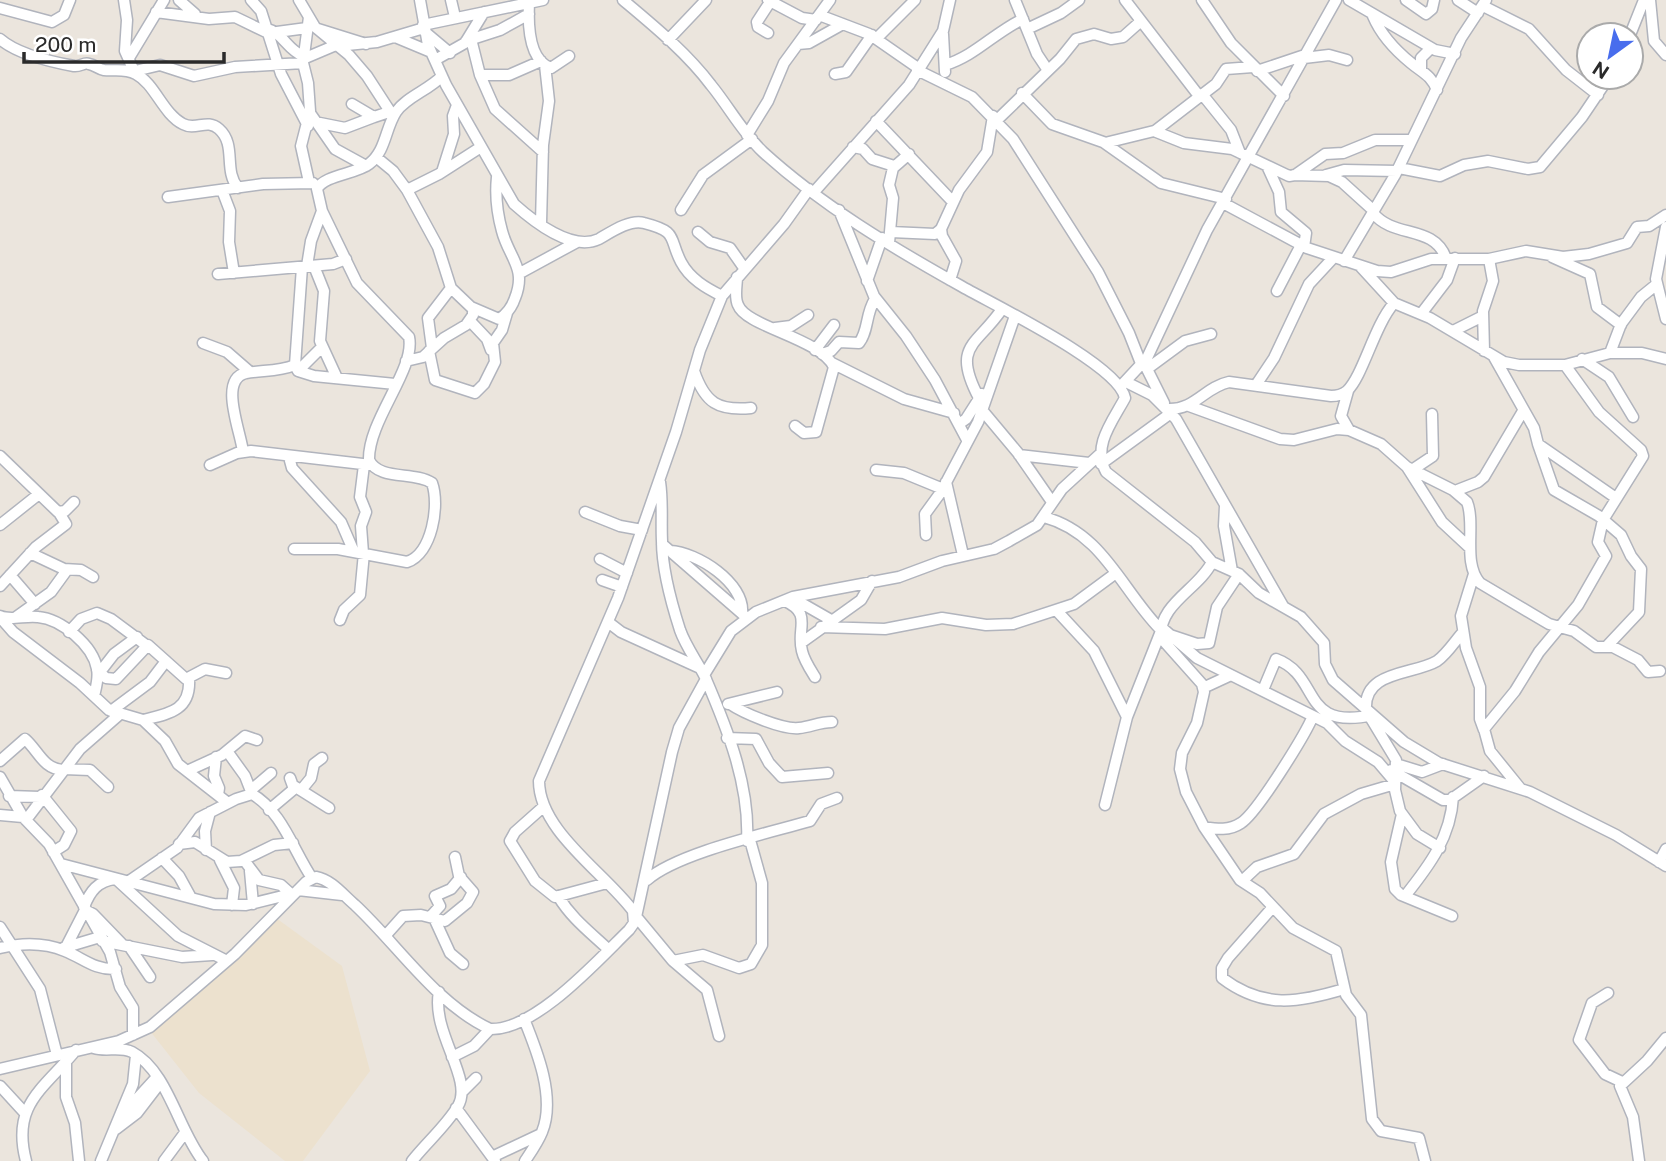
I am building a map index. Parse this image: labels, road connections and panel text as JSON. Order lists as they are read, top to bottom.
{
  "scale_bar": "200 m",
  "north": "bottom left"
}
